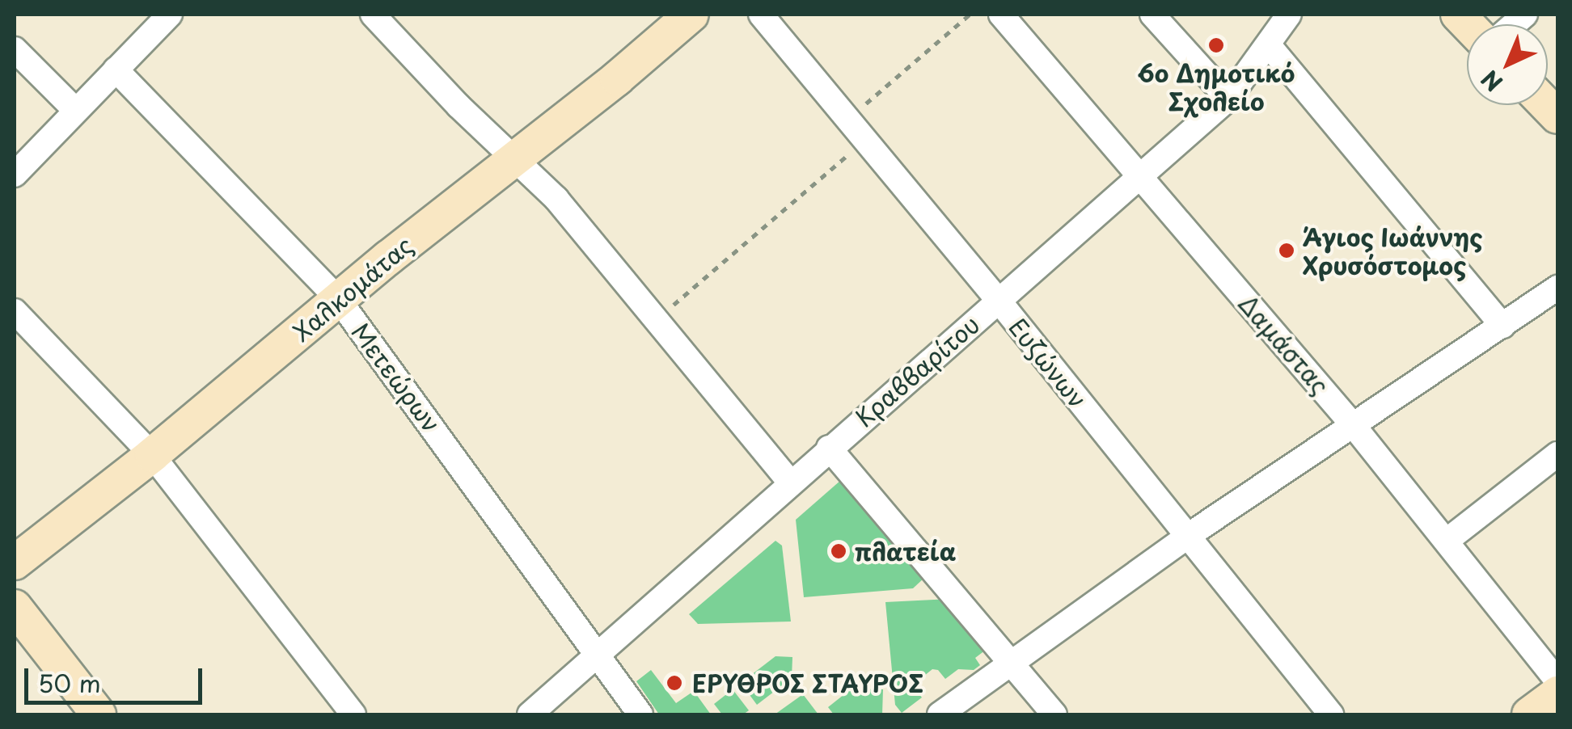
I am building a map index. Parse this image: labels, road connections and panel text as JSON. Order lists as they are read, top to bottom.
{
  "streets": {
    "street": [
      "Χαλκομάτας",
      "Δαμάστας",
      "Ευζώνων",
      "Κραββαρίτου",
      "Μετεώρων"
    ]
  },
  "crossings": [
    ["Χαλκομάτας", "Μετεώρων"],
    ["Δαμάστας", "Κραββαρίτου"],
    ["Ευζώνων", "Κραββαρίτου"],
    ["Κραββαρίτου", "Μετεώρων"]
  ],
  "places": [
    "6ο Δημοτικό Σχολείο",
    "Άγιος Ιωάννης Χρυσόστομος",
    "πλατεία",
    "ΕΡΥΘΡΟΣ ΣΤΑΥΡΟΣ"
  ],
  "scale_bar": "50 m",
  "north": "bottom left"
}
